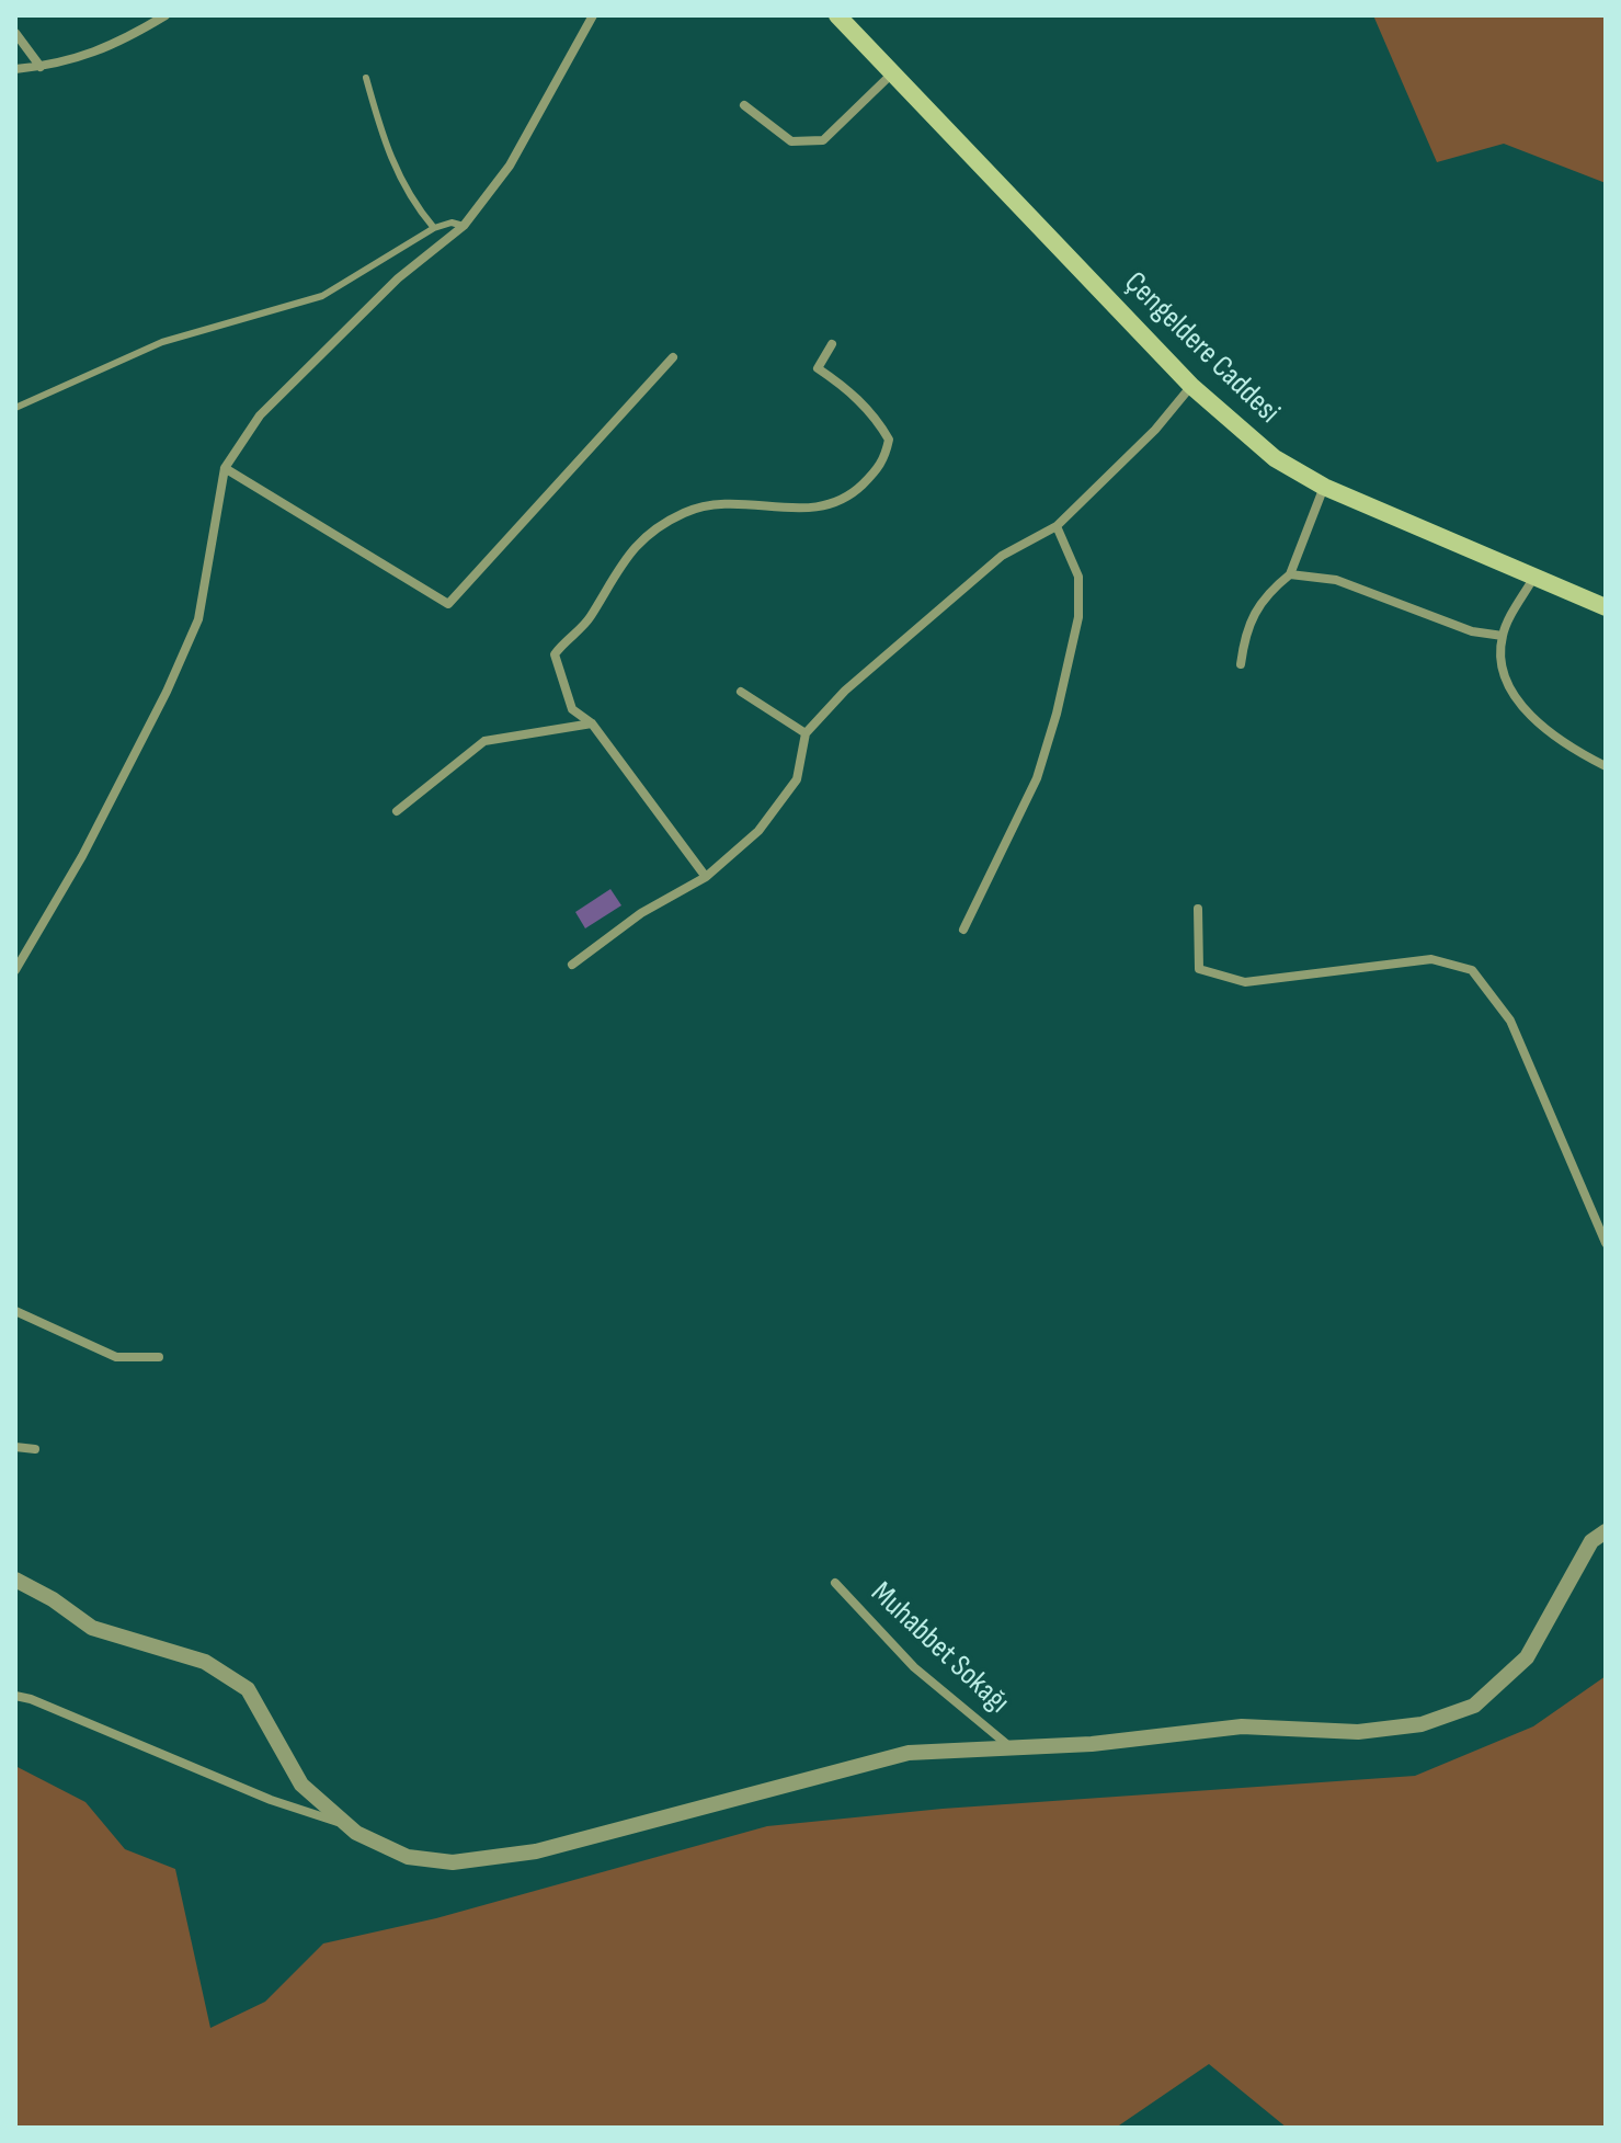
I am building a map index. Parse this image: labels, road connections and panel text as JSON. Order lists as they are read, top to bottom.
{
  "streets": {
    "main road": ["Çengeldere Caddesi"],
    "street": ["Muhabbet Sokağı"]
  }
}
